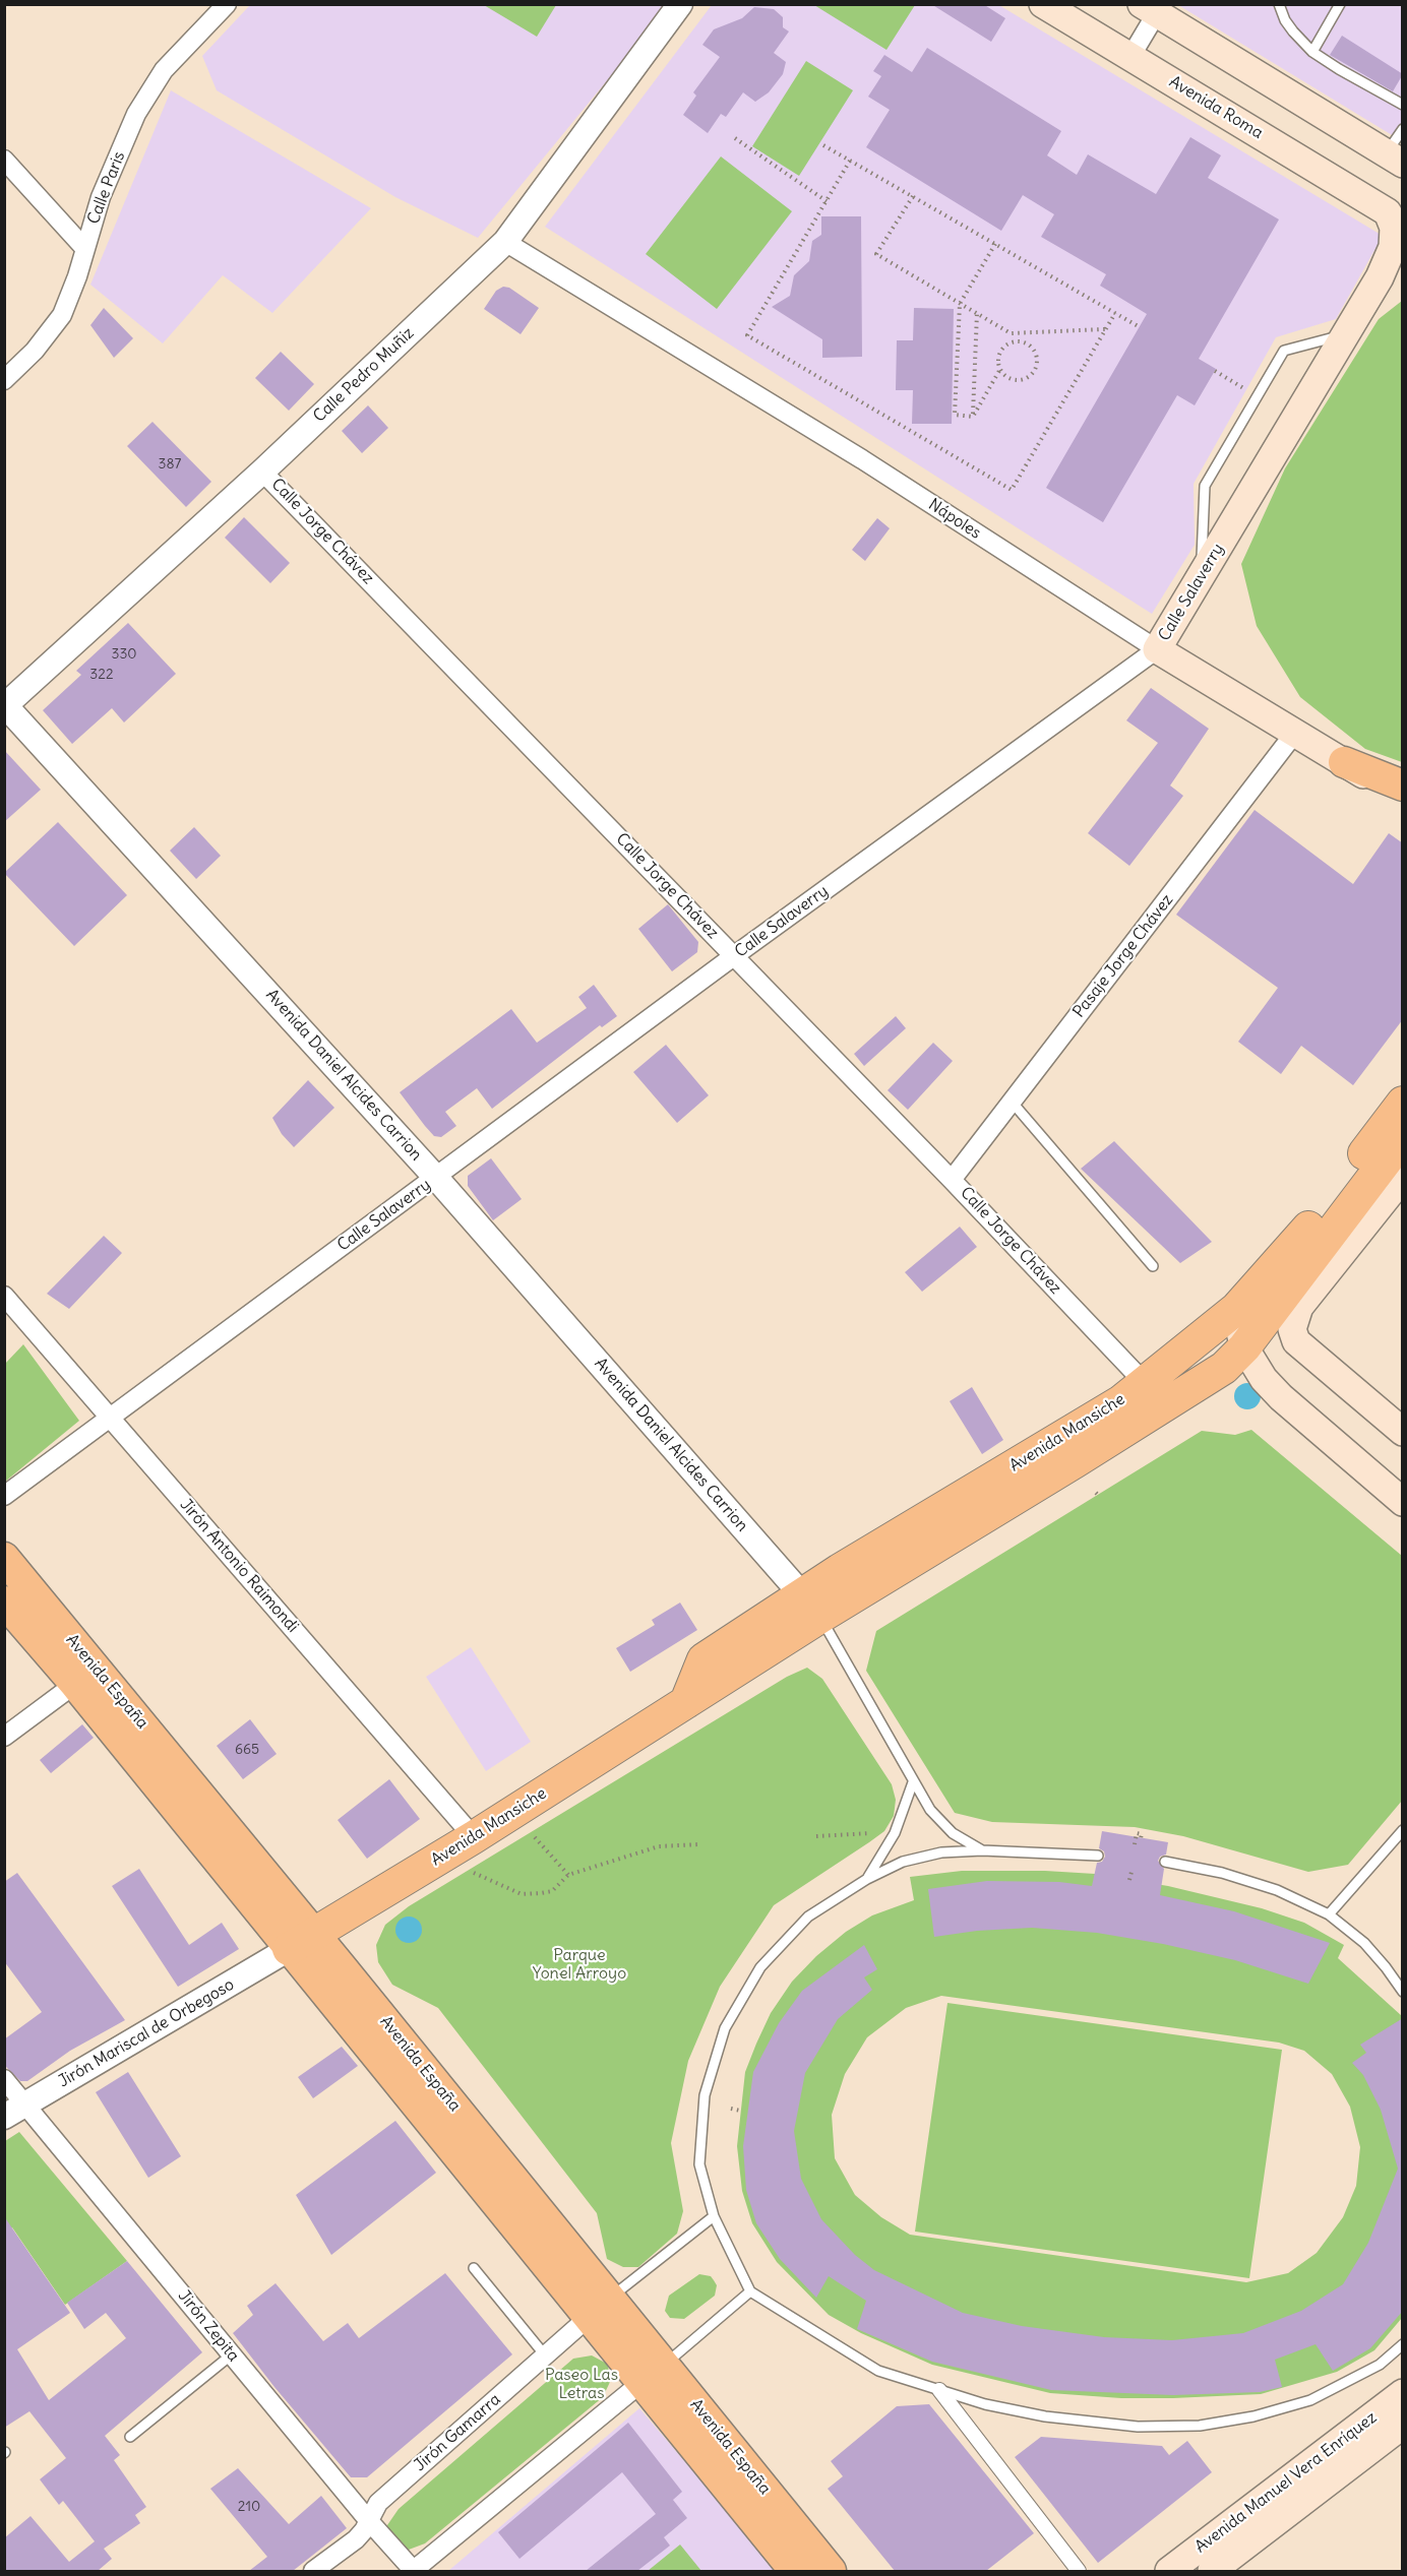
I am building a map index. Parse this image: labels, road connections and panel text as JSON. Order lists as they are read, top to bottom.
{
  "streets": {
    "highway": ["Avenida Mansiche"],
    "main road": [
      "Avenida Roma",
      "Nápoles",
      "Calle Salaverry",
      "Avenida España",
      "Avenida Manuel Vera Enríquez"
    ],
    "street": [
      "Calle Paris",
      "Calle Pedro Muñiz",
      "Calle Jorge Chávez",
      "Pasaje Jorge Chávez",
      "Avenida Daniel Alcides Carrion",
      "Jirón Antonio Raimondi",
      "Jirón Mariscal de Orbegoso",
      "Jirón Zepita",
      "Jirón Gamarra"
    ]
  },
  "crossings": [
    ["Avenida Roma", "Calle Salaverry"],
    ["Calle Pedro Muñiz", "Nápoles"],
    ["Calle Pedro Muñiz", "Calle Jorge Chávez"],
    ["Calle Pedro Muñiz", "Avenida Daniel Alcides Carrion"],
    ["Nápoles", "Calle Salaverry"],
    ["Nápoles", "Pasaje Jorge Chávez"],
    ["Calle Jorge Chávez", "Calle Salaverry"],
    ["Calle Jorge Chávez", "Pasaje Jorge Chávez"],
    ["Calle Jorge Chávez", "Avenida Mansiche"],
    ["Calle Salaverry", "Avenida Daniel Alcides Carrion"],
    ["Calle Salaverry", "Jirón Antonio Raimondi"],
    ["Avenida Daniel Alcides Carrion", "Avenida Mansiche"],
    ["Avenida Mansiche", "Jirón Antonio Raimondi"],
    ["Avenida Mansiche", "Avenida España"],
    ["Avenida Mansiche", "Jirón Mariscal de Orbegoso"],
    ["Avenida España", "Jirón Mariscal de Orbegoso"],
    ["Avenida España", "Jirón Gamarra"],
    ["Jirón Mariscal de Orbegoso", "Jirón Zepita"],
    ["Jirón Zepita", "Jirón Gamarra"]
  ],
  "parks": ["Parque Yonel Arroyo", "Paseo Las Letras"],
  "house_numbers": [
    "387",
    "330",
    "322",
    "665",
    "210"
  ]
}
